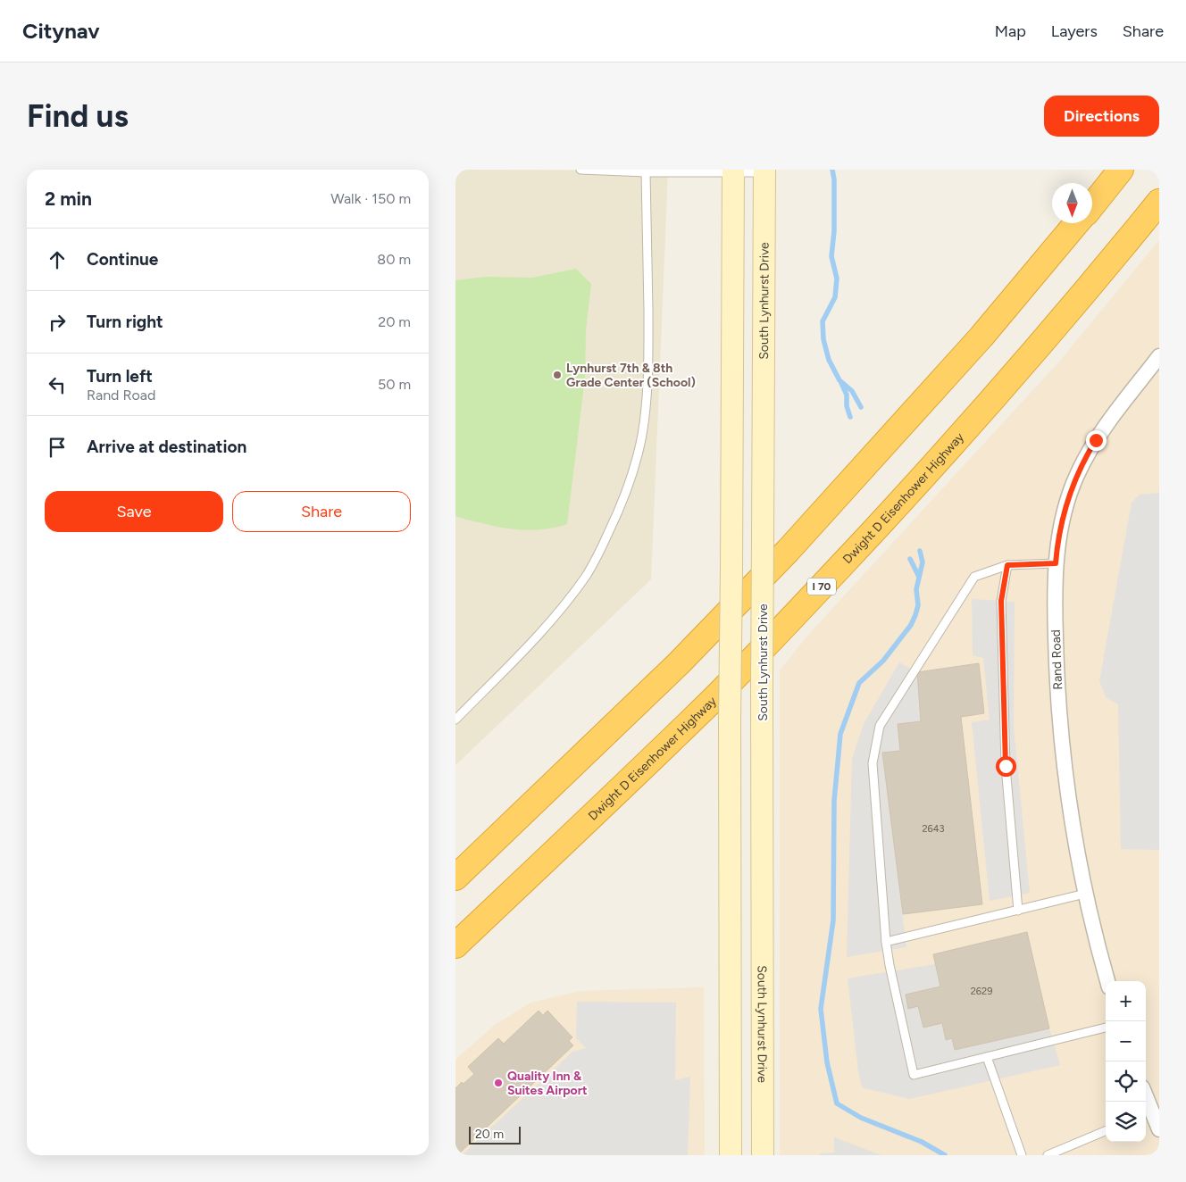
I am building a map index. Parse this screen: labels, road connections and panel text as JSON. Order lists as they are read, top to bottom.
{
  "streets": {
    "highway": ["Dwight D Eisenhower Highway", "I 70"],
    "main road": ["South Lynhurst Drive"],
    "street": ["Rand Road"]
  },
  "places": ["Lynhurst 7th & 8th Grade Center (School)", "Quality Inn & Suites Airport"],
  "house_numbers": ["2643", "2629"],
  "scale_bar": "20 m",
  "north": "bottom",
  "page": {
    "header": "Citynav",
    "nav": ["Map", "Layers", "Share"],
    "buttons": [
      "Directions",
      ["Save", "Share"]
    ],
    "title": "Find us",
    "heading": ["2 min", "Walk · 150 m"],
    "list": [
      ["Continue", "80 m"],
      ["Turn right", "20 m"],
      ["Turn left", "Rand Road", "50 m"],
      "Arrive at destination"
    ],
    "map_buttons": ["+", "−"],
    "scale": "20 m"
  }
}
